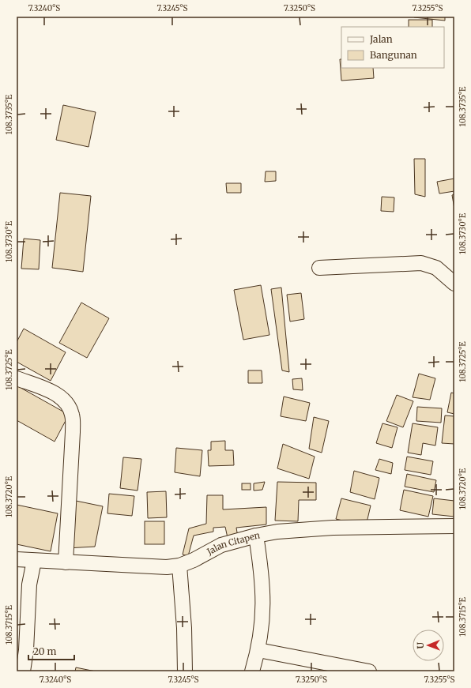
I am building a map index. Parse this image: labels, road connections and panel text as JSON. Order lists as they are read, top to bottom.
{
  "streets": {
    "street": ["Jalan Citapen"]
  },
  "legend": ["Jalan", "Bangunan"],
  "scale_bar": "20 m",
  "north": "left",
  "coordinates": [
    "7.3240°S",
    "7.3245°S",
    "7.3250°S",
    "7.3255°S",
    "108.3735°E",
    "108.3730°E",
    "108.3725°E",
    "108.3720°E",
    "108.3715°E"
  ]
}
